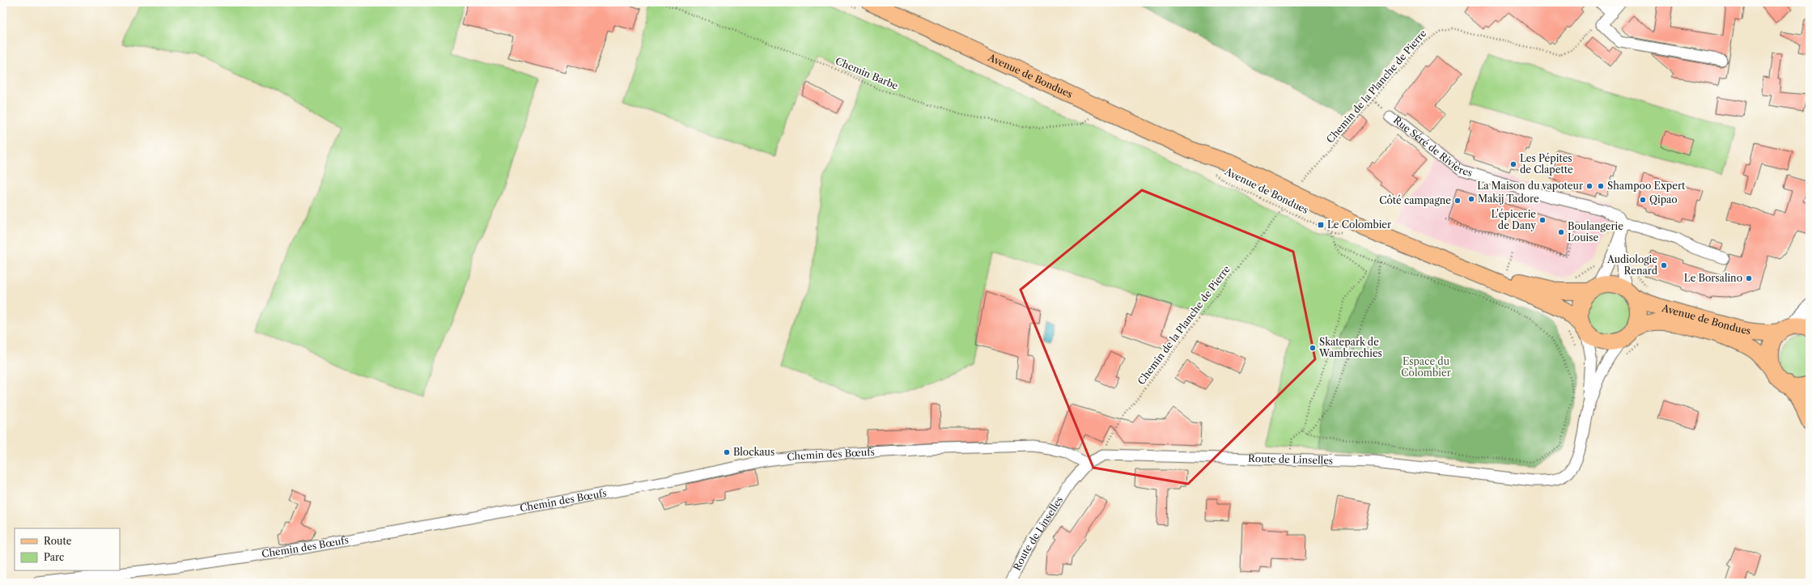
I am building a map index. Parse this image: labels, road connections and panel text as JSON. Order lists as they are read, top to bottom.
{
  "streets": {
    "main road": ["Avenue de Bondues"],
    "street": ["Rue Séré de Rivières", "Chemin des Bœufs", "Route de Linselles"],
    "path": ["Chemin Barbe", "Chemin de la Planche de Pierre"]
  },
  "crossings": [
    ["Avenue de Bondues", "Chemin de la Planche de Pierre"],
    ["Avenue de Bondues", "Route de Linselles"],
    ["Chemin de la Planche de Pierre", "Route de Linselles"],
    ["Chemin des Bœufs", "Route de Linselles"]
  ],
  "parks": ["Espace du Colombier"],
  "places": {
    "other": [
      "Les Pépites de Clapette",
      "La Maison du vapoteur",
      "Shampoo Expert",
      "Makij Tadore",
      "Qipao",
      "Côté campagne",
      "L'épicerie de Dany",
      "Boulangerie Louise",
      "Audiologie Renard",
      "Le Borsalino",
      "Skatepark de Wambrechies",
      "Blockaus"
    ],
    "transit": ["Le Colombier"]
  },
  "legend": ["Route", "Parc"]
}
